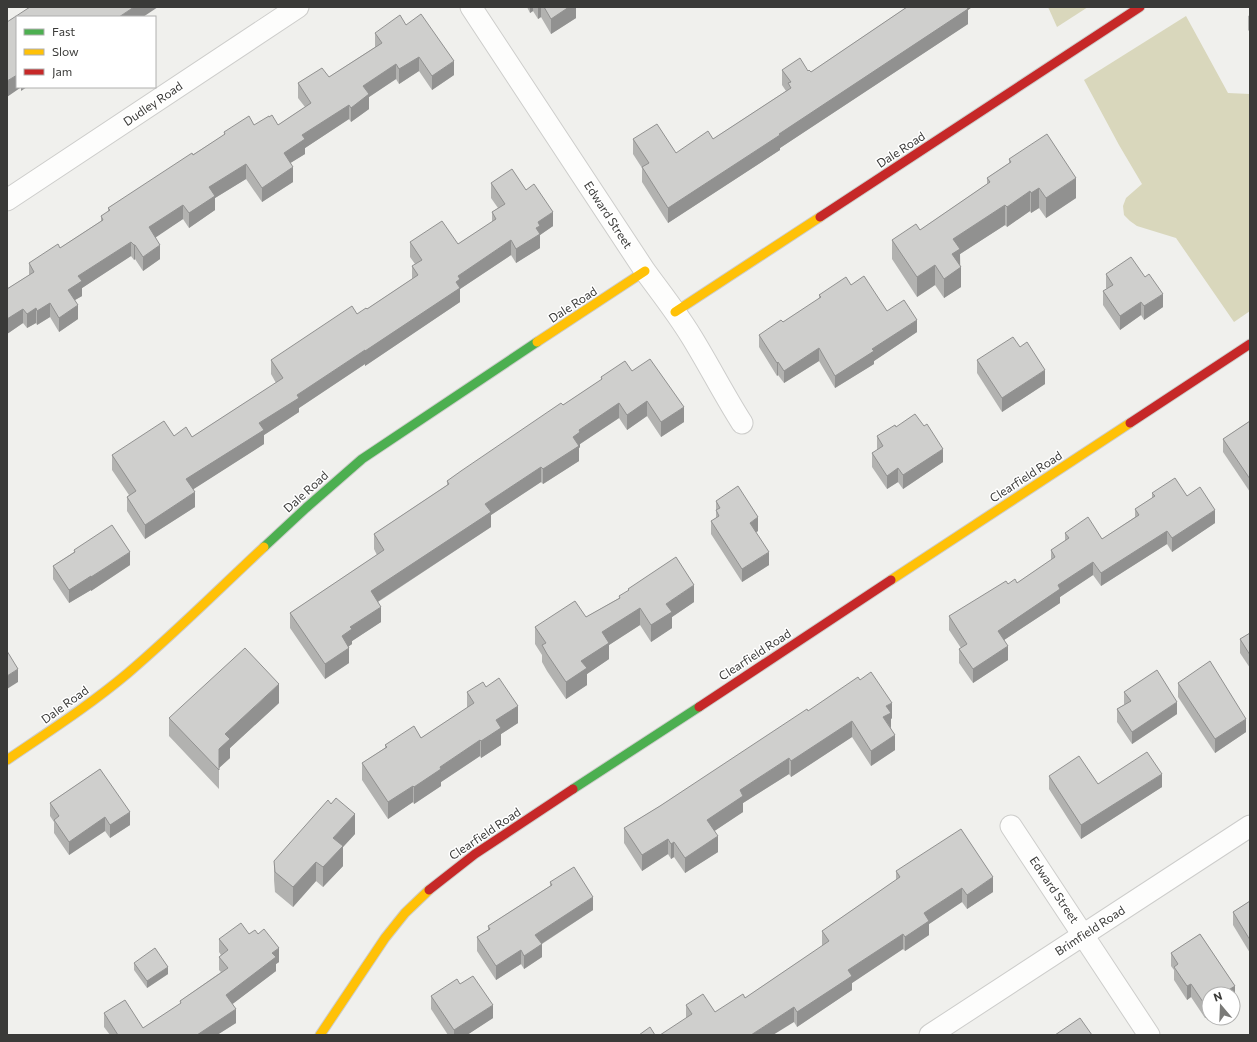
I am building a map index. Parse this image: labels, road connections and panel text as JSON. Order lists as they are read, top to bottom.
{
  "streets": {
    "street": [
      "Dudley Road",
      "Dale Road",
      "Edward Street",
      "Clearfield Road",
      "Brimfield Road"
    ]
  },
  "crossings": [
    ["Dale Road", "Edward Street"],
    ["Edward Street", "Brimfield Road"]
  ],
  "legend": ["Fast", "Slow", "Jam"],
  "north": "top"
}
